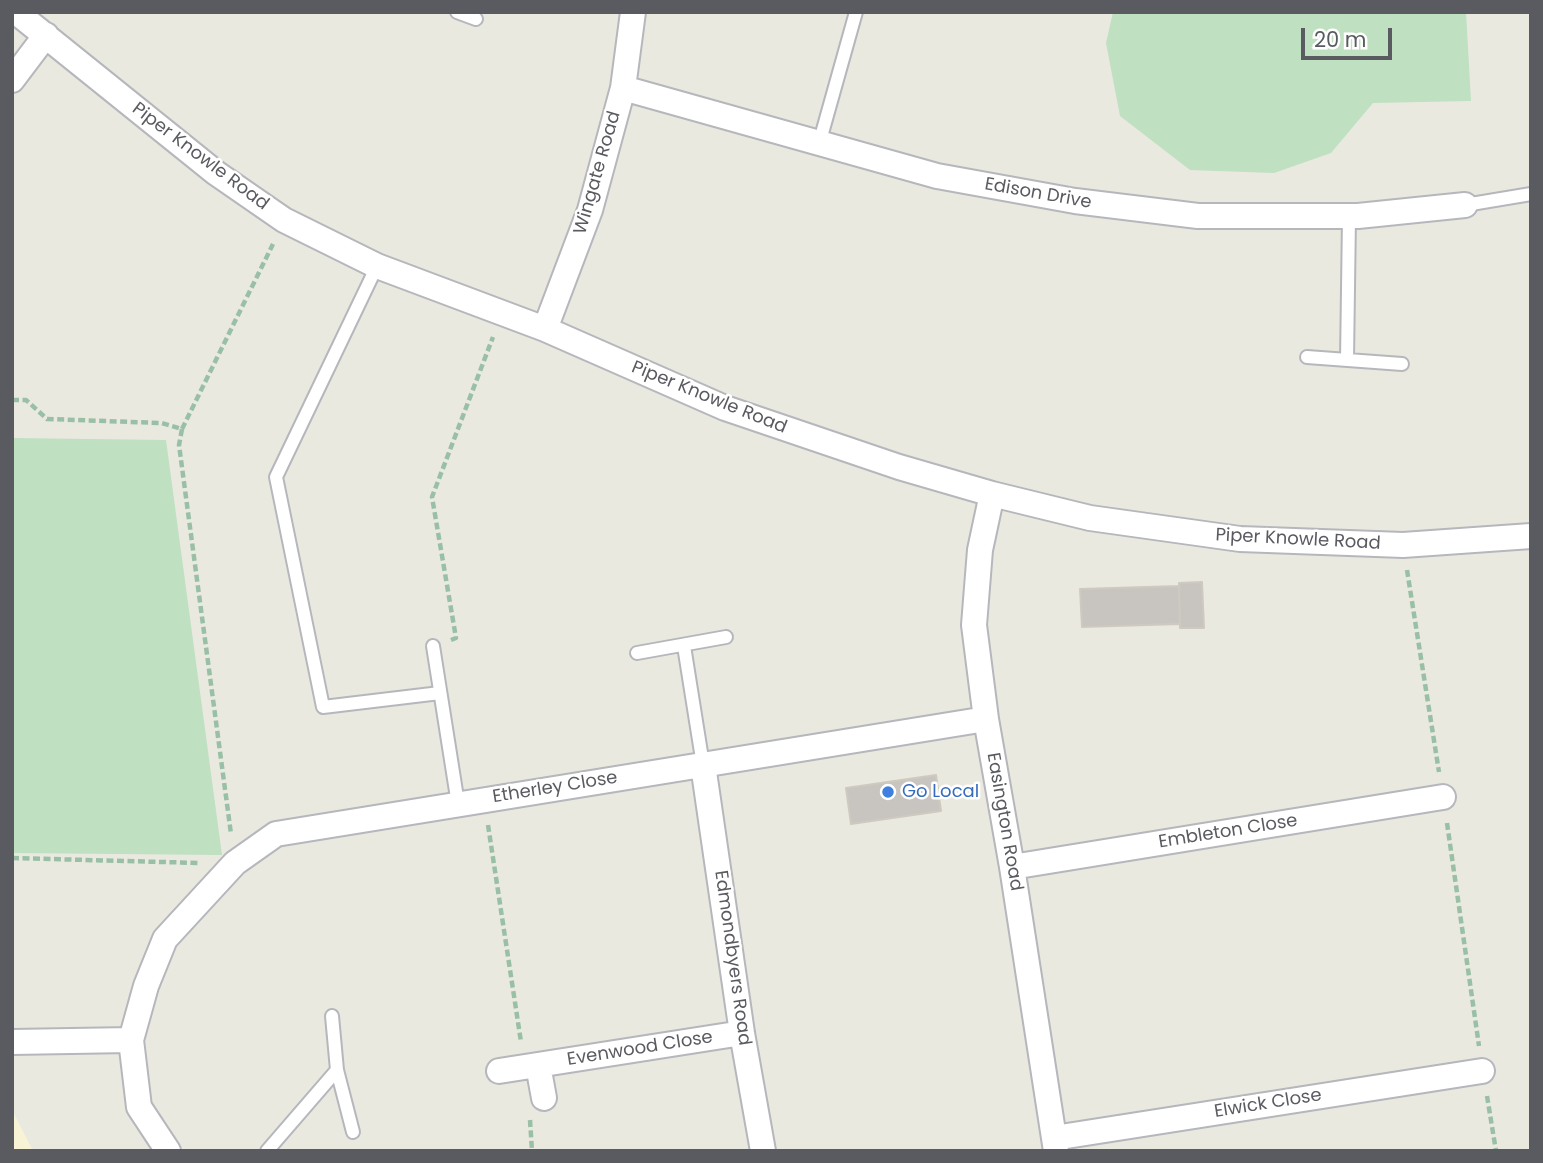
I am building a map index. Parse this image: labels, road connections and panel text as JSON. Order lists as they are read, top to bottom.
{
  "streets": {
    "street": [
      "Piper Knowle Road",
      "Wingate Road",
      "Edison Drive",
      "Etherley Close",
      "Easington Road",
      "Embleton Close",
      "Edmondbyers Road",
      "Evenwood Close",
      "Elwick Close"
    ]
  },
  "crossings": [
    ["Piper Knowle Road", "Wingate Road"],
    ["Piper Knowle Road", "Easington Road"],
    ["Wingate Road", "Edison Drive"],
    ["Etherley Close", "Easington Road"],
    ["Etherley Close", "Edmondbyers Road"],
    ["Easington Road", "Embleton Close"],
    ["Easington Road", "Elwick Close"],
    ["Edmondbyers Road", "Evenwood Close"]
  ],
  "places": ["Go Local"],
  "scale_bar": "20 m"
}
